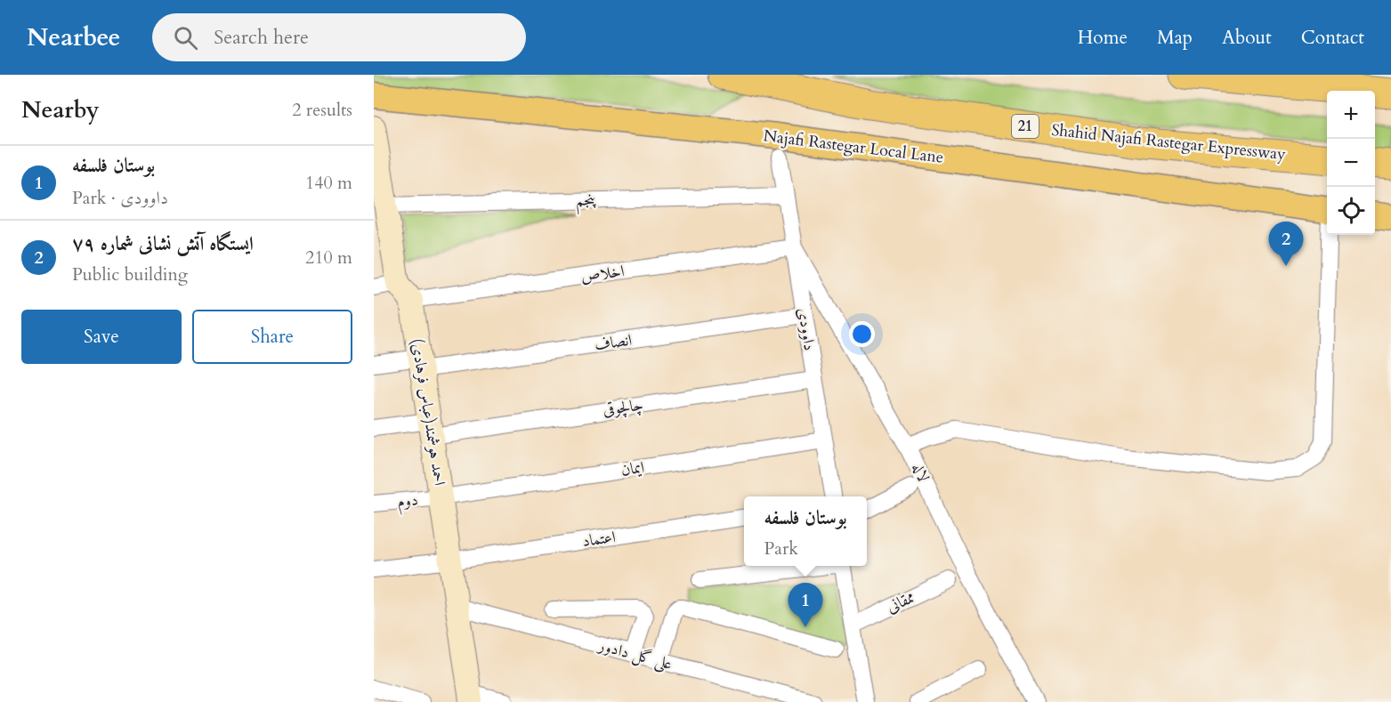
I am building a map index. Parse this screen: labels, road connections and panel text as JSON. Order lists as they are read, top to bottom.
{
  "streets": {
    "highway": ["21", "Shahid Najafi Rastegar Expressway"],
    "main road": ["Najafi Rastegar Local Lane"],
    "street": [
      "پنجم",
      "اخلاص",
      "داوودی",
      "انصاف",
      "چالچوقی",
      "احمد هوشمند(عباس فرهادی)",
      "ایمان",
      "لاله",
      "دوم",
      "اعتماد",
      "ممقانی",
      "علی گل دادور"
    ]
  },
  "crossings": [
    ["پنجم", "داوودی"],
    ["پنجم", "احمد هوشمند(عباس فرهادی)"],
    ["اخلاص", "داوودی"],
    ["اخلاص", "احمد هوشمند(عباس فرهادی)"],
    ["اخلاص", "لاله"],
    ["داوودی", "انصاف"],
    ["داوودی", "چالچوقی"],
    ["داوودی", "ایمان"],
    ["داوودی", "لاله"],
    ["انصاف", "احمد هوشمند(عباس فرهادی)"],
    ["چالچوقی", "احمد هوشمند(عباس فرهادی)"],
    ["احمد هوشمند(عباس فرهادی)", "ایمان"],
    ["احمد هوشمند(عباس فرهادی)", "دوم"],
    ["احمد هوشمند(عباس فرهادی)", "اعتماد"],
    ["احمد هوشمند(عباس فرهادی)", "علی گل دادور"],
    ["ایمان", "دوم"]
  ],
  "page": {
    "header": "Nearbee",
    "search": "Search here",
    "nav": [
      "Home",
      "Map",
      "About",
      "Contact"
    ],
    "heading": ["Nearby", "2 results"],
    "map_buttons": ["+", "−"],
    "list": [
      {
        "mark": "1",
        "name": "بوستان فلسفه",
        "note": "Park · داوودی",
        "value": "140 m"
      },
      {
        "mark": "2",
        "name": "ایستگاه آتش نشانی شماره ۷۹",
        "note": "Public building",
        "value": "210 m"
      }
    ],
    "pins": ["2", "1"],
    "buttons": ["Save", "Share"],
    "popup": ["بوستان فلسفه", "Park"]
  }
}
